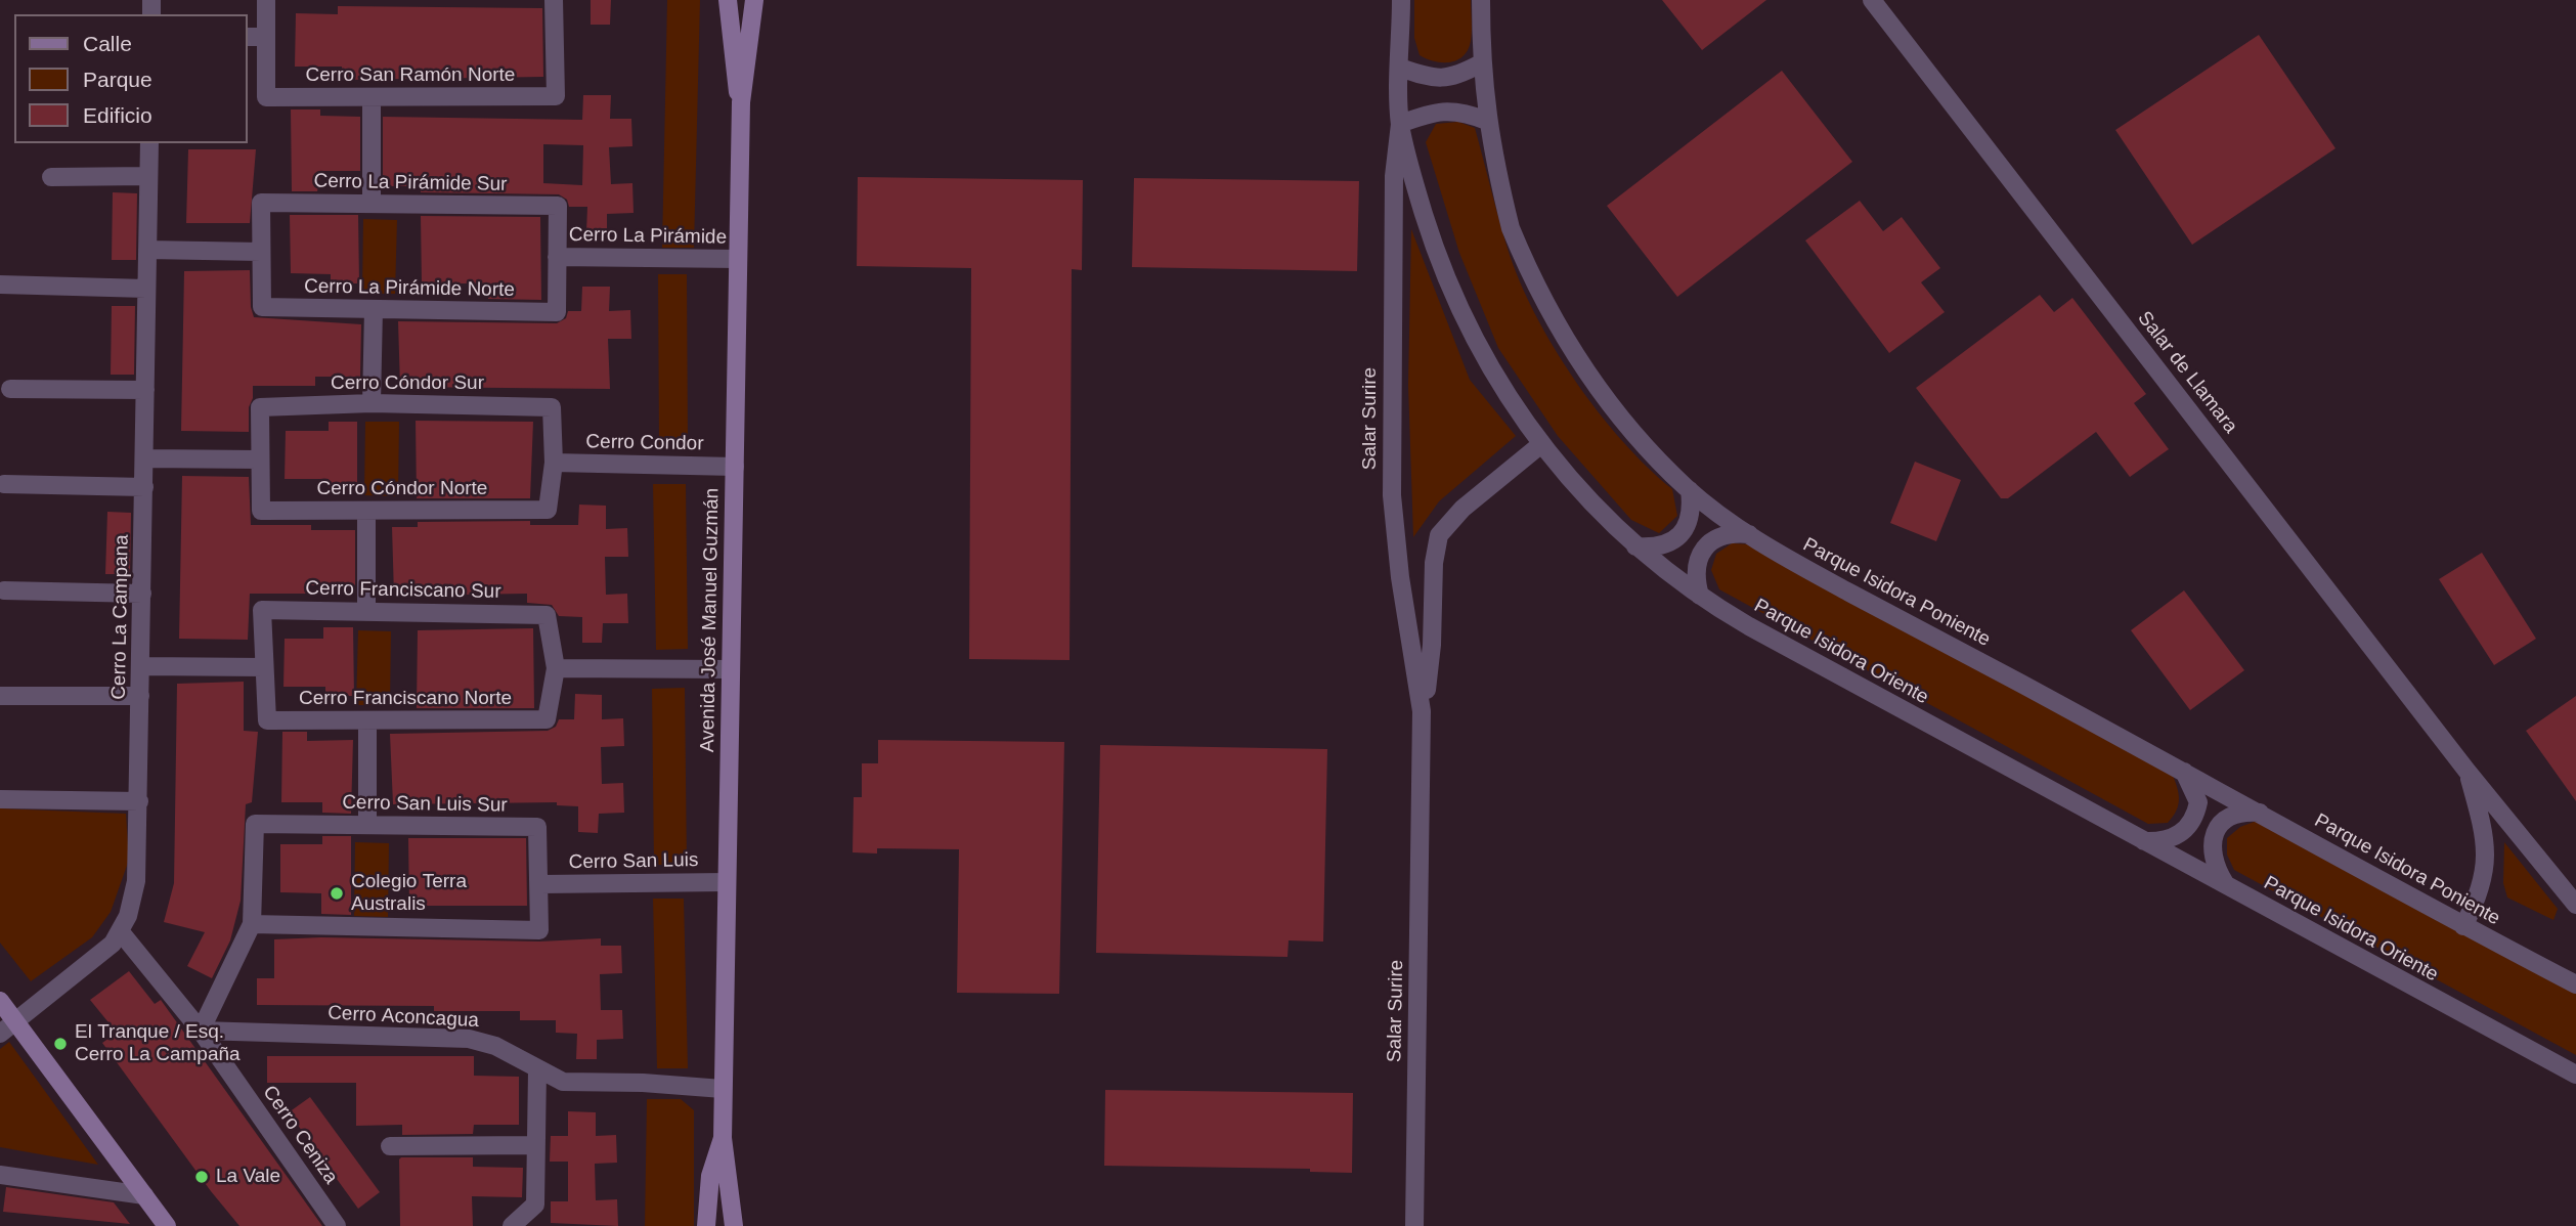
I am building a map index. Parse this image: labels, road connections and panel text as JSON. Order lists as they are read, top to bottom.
{
  "streets": {
    "street": [
      "Cerro San Ramón Norte",
      "Cerro La Pirámide Sur",
      "Cerro La Pirámide",
      "Cerro La Pirámide Norte",
      "Salar de Llamara",
      "Cerro Cóndor Sur",
      "Salar Surire",
      "Cerro Condor",
      "Cerro Cóndor Norte",
      "Cerro Franciscano Sur",
      "Parque Isidora Poniente",
      "Cerro La Campana",
      "Avenida José Manuel Guzmán",
      "Parque Isidora Oriente",
      "Cerro Franciscano Norte",
      "Cerro San Luis Sur",
      "Cerro San Luis",
      "Cerro Aconcagua",
      "Cerro Ceniza"
    ]
  },
  "crossings": [
    ["Cerro La Pirámide Sur", "Cerro La Pirámide"],
    ["Cerro La Pirámide Sur", "Cerro La Pirámide Norte"],
    ["Cerro La Pirámide", "Cerro La Pirámide Norte"],
    ["Cerro La Pirámide", "Avenida José Manuel Guzmán"],
    ["Salar de Llamara", "Parque Isidora Poniente"],
    ["Cerro Cóndor Sur", "Cerro Condor"],
    ["Cerro Cóndor Sur", "Cerro Cóndor Norte"],
    ["Salar Surire", "Parque Isidora Oriente"],
    ["Cerro Condor", "Cerro Cóndor Norte"],
    ["Cerro Condor", "Avenida José Manuel Guzmán"],
    ["Cerro Franciscano Sur", "Cerro Franciscano Norte"],
    ["Cerro La Campana", "Cerro Ceniza"],
    ["Avenida José Manuel Guzmán", "Cerro San Luis"],
    ["Avenida José Manuel Guzmán", "Cerro Aconcagua"],
    ["Cerro San Luis Sur", "Cerro San Luis"],
    ["Cerro Aconcagua", "Cerro Ceniza"]
  ],
  "places": ["Colegio Terra Australis", "El Tranque / Esq. Cerro La Campaña", "La Vale"],
  "legend": ["Calle", "Parque", "Edificio"]
}
